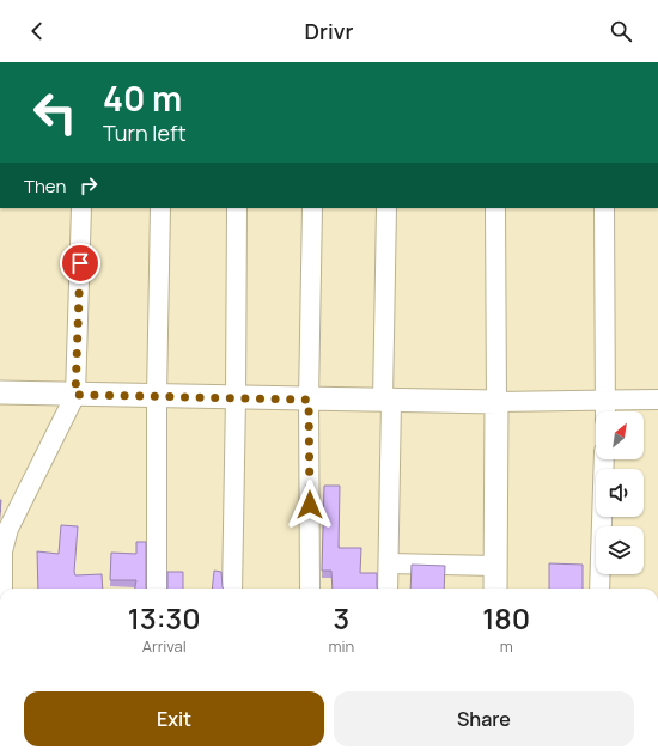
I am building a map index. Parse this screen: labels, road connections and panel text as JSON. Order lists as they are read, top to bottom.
{
  "north": "top right",
  "page": {
    "header": "Drivr",
    "turn": ["40 m", "Turn left"],
    "then": "Then",
    "eta": [
      "13:30",
      "Arrival",
      "3",
      "min",
      "180",
      "m"
    ],
    "buttons": ["Exit", "Share"]
  }
}
